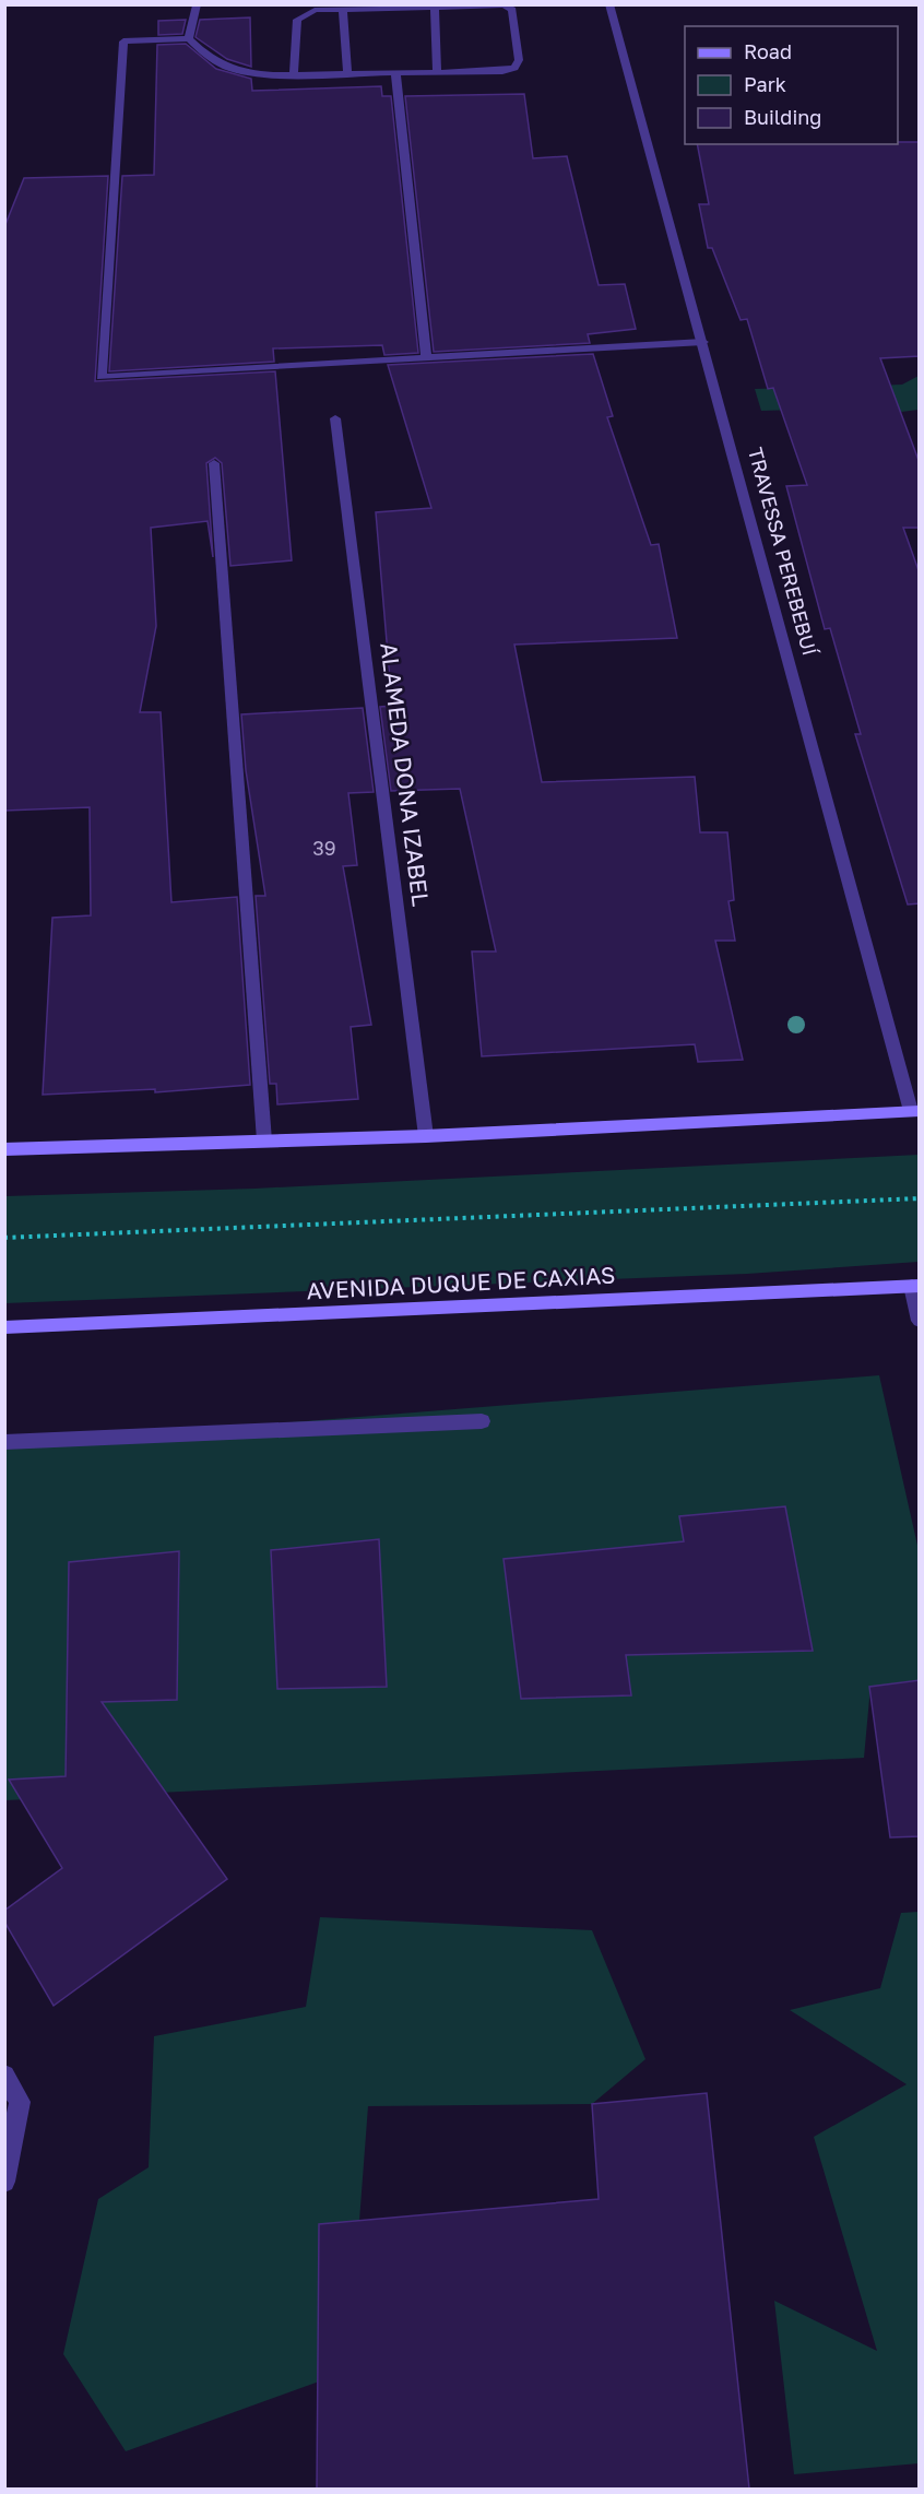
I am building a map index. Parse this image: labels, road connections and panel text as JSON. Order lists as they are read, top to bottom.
{
  "streets": {
    "main road": ["AVENIDA DUQUE DE CAXIAS"],
    "street": ["TRAVESSA PEREBEBUÍ", "ALAMEDA DONA IZABEL"]
  },
  "house_numbers": ["39"],
  "legend": ["Road", "Park", "Building"]
}
